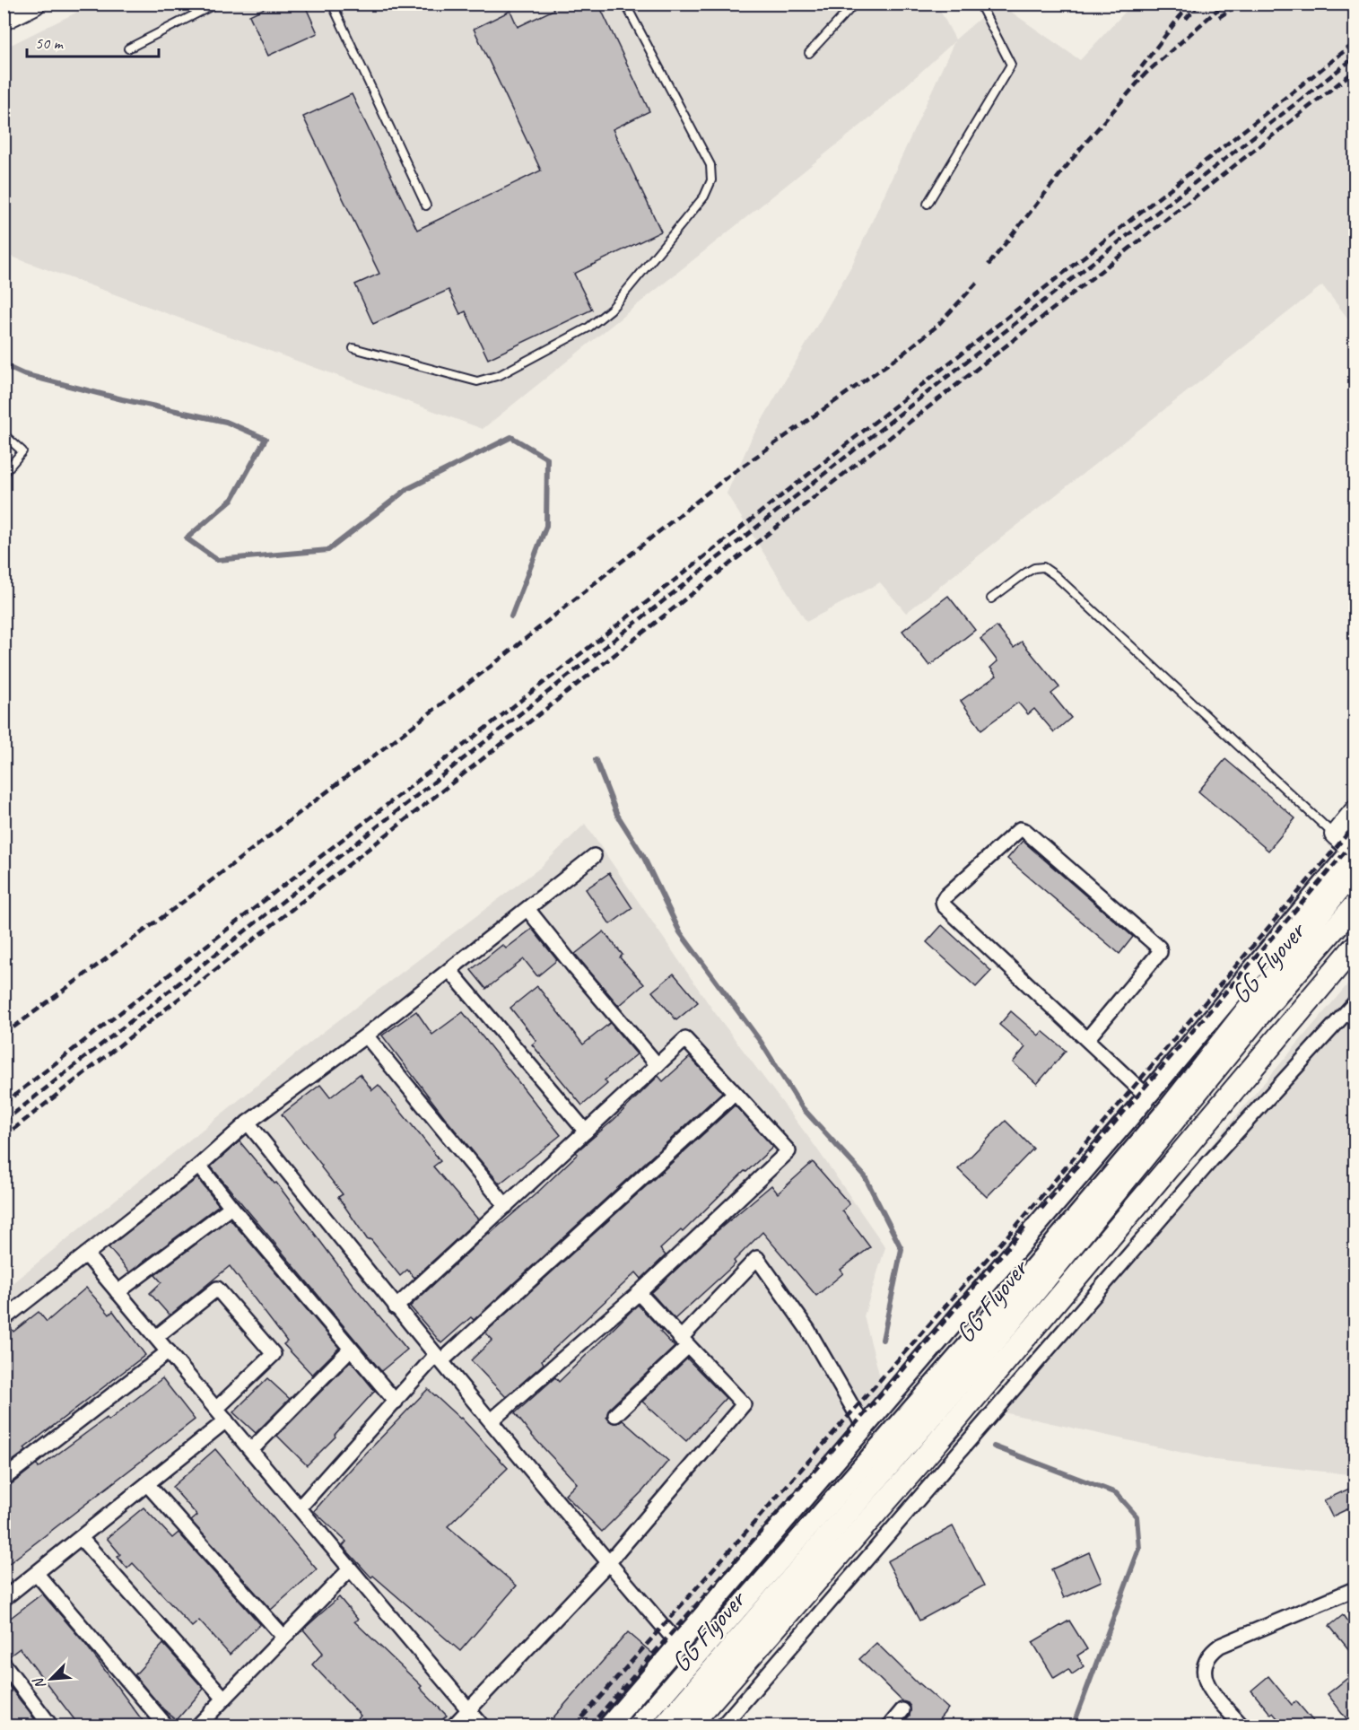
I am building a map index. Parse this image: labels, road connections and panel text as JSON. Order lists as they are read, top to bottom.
{
  "streets": {
    "main road": ["GG Flyover"]
  },
  "scale_bar": "50 m",
  "north": "bottom left"
}
